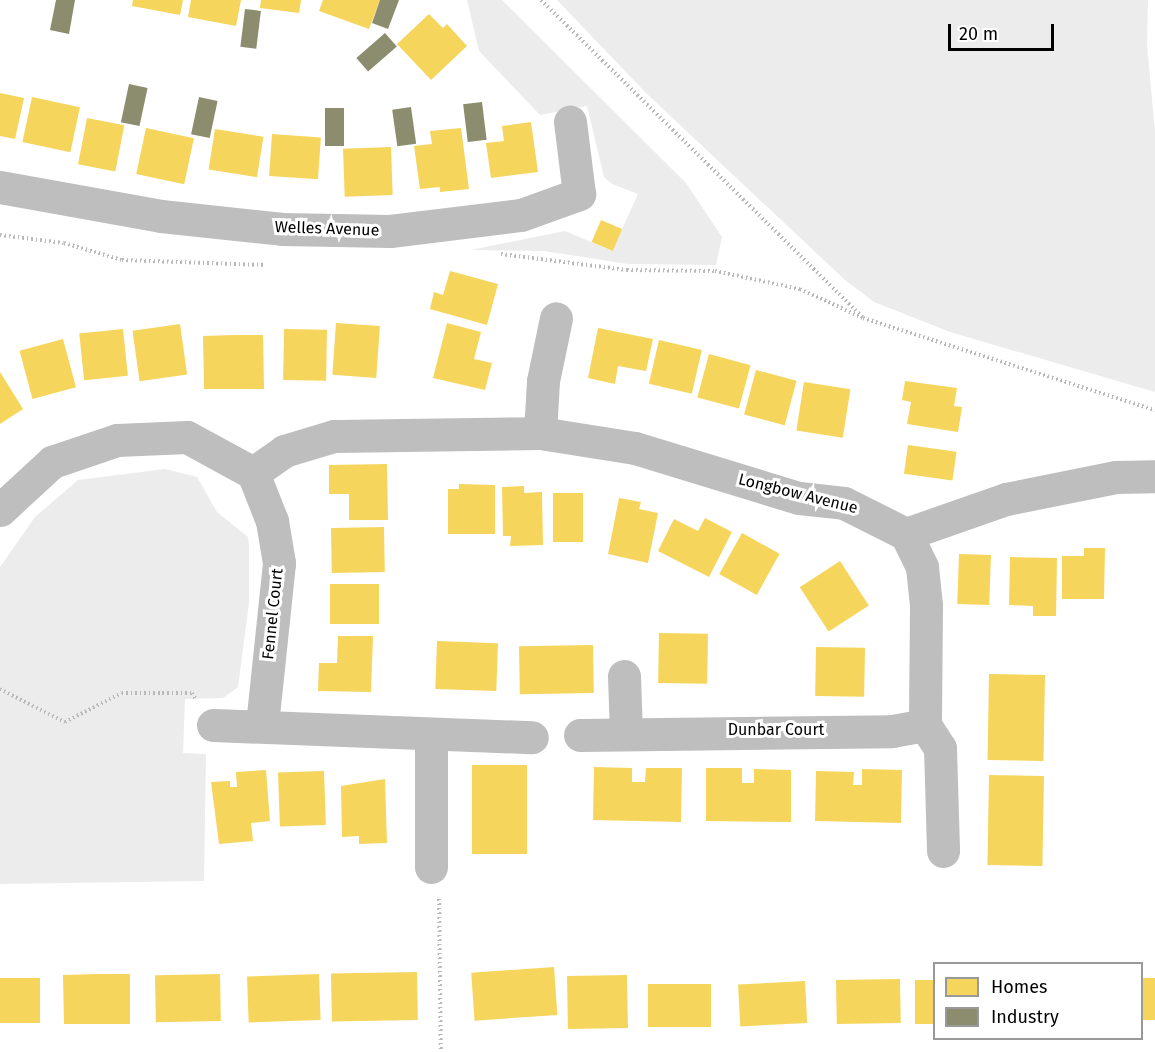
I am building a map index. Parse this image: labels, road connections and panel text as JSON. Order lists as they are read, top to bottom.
{
  "streets": {
    "street": [
      "Welles Avenue",
      "Longbow Avenue",
      "Fennel Court",
      "Dunbar Court"
    ]
  },
  "crossings": [
    ["Longbow Avenue", "Fennel Court"]
  ],
  "legend": ["Homes", "Industry"],
  "scale_bar": "20 m"
}
